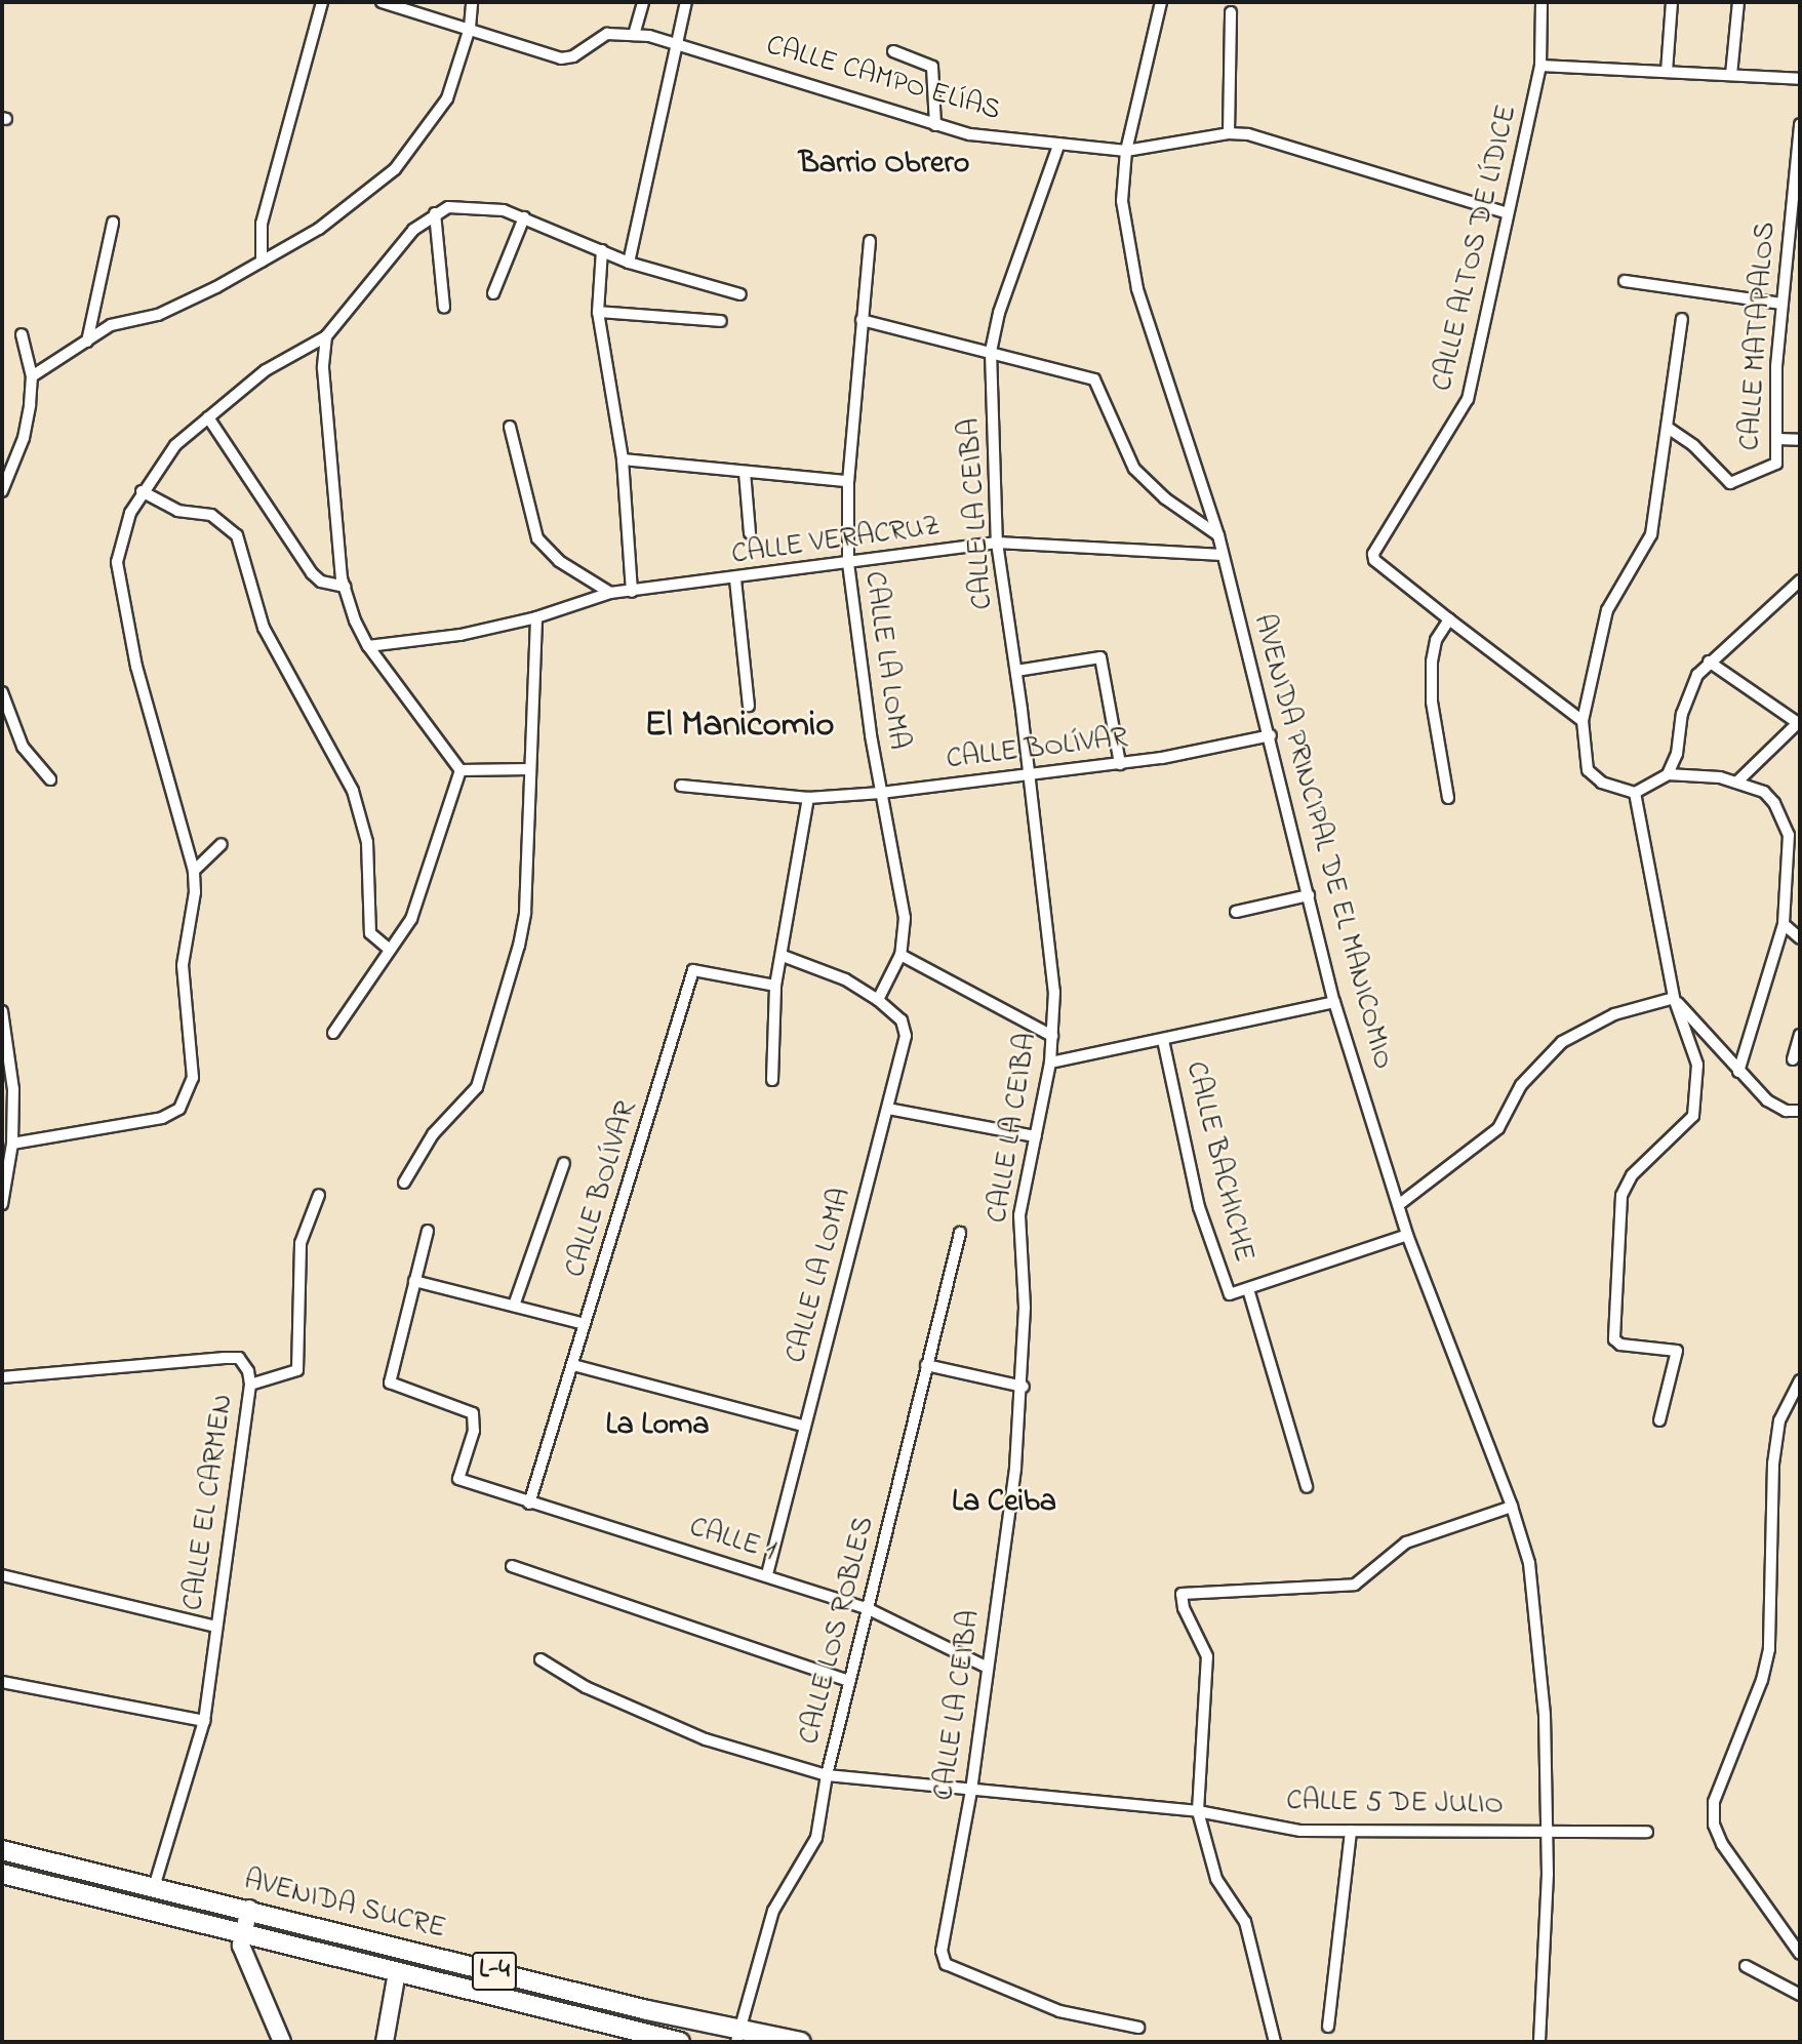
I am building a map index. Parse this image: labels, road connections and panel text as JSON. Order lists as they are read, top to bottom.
{
  "streets": {
    "main road": ["AVENIDA SUCRE", "L-4"],
    "street": [
      "CALLE CAMPO ELÍAS",
      "CALLE ALTOS DE LÍDICE",
      "CALLE MATAPALOS",
      "CALLE LA CEIBA",
      "CALLE VERACRUZ",
      "CALLE LA LOMA",
      "CALLE BOLÍVAR",
      "AVENIDA PRINCIPAL DE EL MANICOMIO",
      "CALLE BACHICHE",
      "CALLE EL CARMEN",
      "CALLE 1",
      "CALLE LOS ROBLES",
      "CALLE 5 DE JULIO"
    ]
  },
  "crossings": [
    ["CALLE CAMPO ELÍAS", "CALLE ALTOS DE LÍDICE"],
    ["CALLE CAMPO ELÍAS", "CALLE LA CEIBA"],
    ["CALLE CAMPO ELÍAS", "AVENIDA PRINCIPAL DE EL MANICOMIO"],
    ["CALLE LA CEIBA", "CALLE VERACRUZ"],
    ["CALLE LA CEIBA", "CALLE BOLÍVAR"],
    ["CALLE LA CEIBA", "CALLE 1"],
    ["CALLE LA CEIBA", "CALLE 5 DE JULIO"],
    ["CALLE VERACRUZ", "CALLE LA LOMA"],
    ["CALLE VERACRUZ", "AVENIDA PRINCIPAL DE EL MANICOMIO"],
    ["CALLE LA LOMA", "CALLE BOLÍVAR"],
    ["CALLE LA LOMA", "CALLE 1"],
    ["CALLE BOLÍVAR", "AVENIDA PRINCIPAL DE EL MANICOMIO"],
    ["CALLE BOLÍVAR", "CALLE 1"],
    ["AVENIDA PRINCIPAL DE EL MANICOMIO", "CALLE 5 DE JULIO"],
    ["CALLE EL CARMEN", "AVENIDA SUCRE"],
    ["CALLE 1", "CALLE LOS ROBLES"],
    ["CALLE LOS ROBLES", "CALLE 5 DE JULIO"],
    ["CALLE LOS ROBLES", "AVENIDA SUCRE"]
  ],
  "districts": [
    "Barrio Obrero",
    "El Manicomio",
    "La Loma",
    "La Ceiba"
  ]
}
